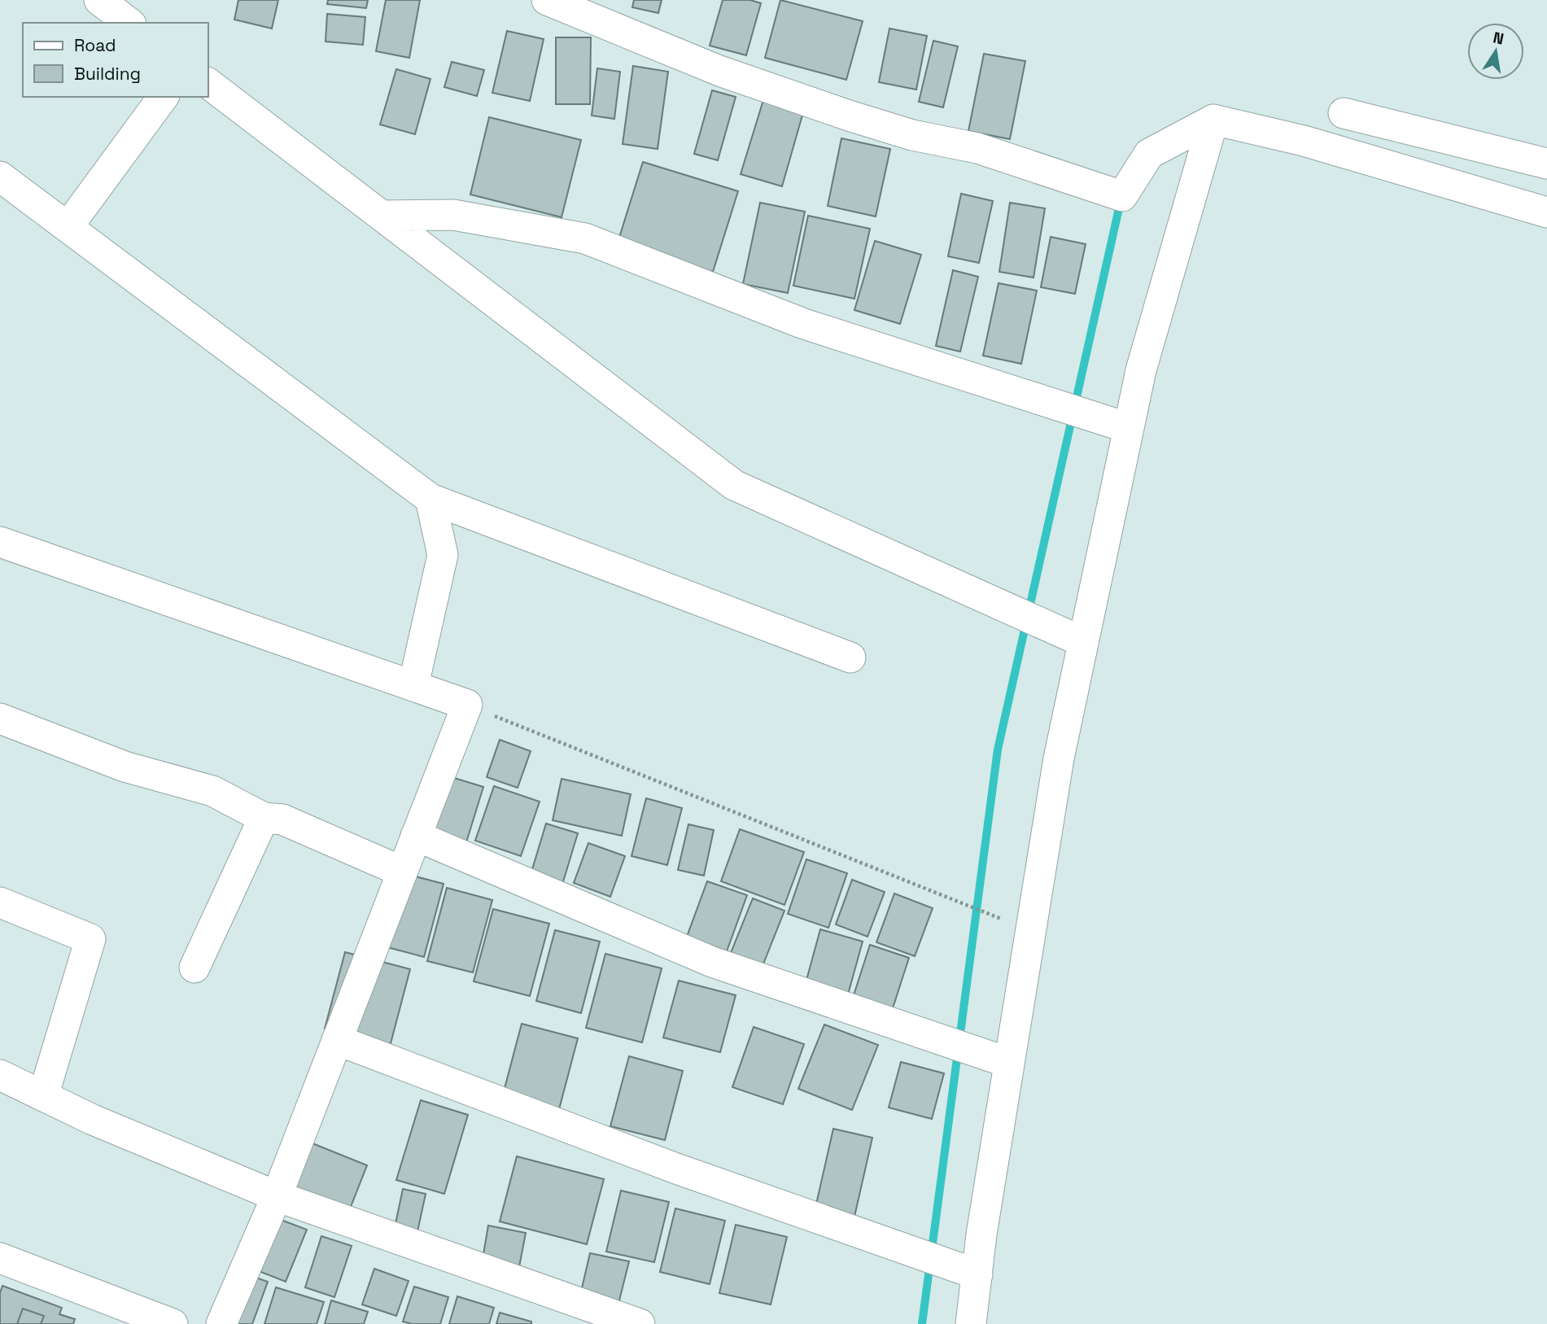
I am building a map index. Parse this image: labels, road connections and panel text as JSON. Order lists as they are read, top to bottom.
{
  "legend": ["Road", "Building"],
  "north": "top"
}
